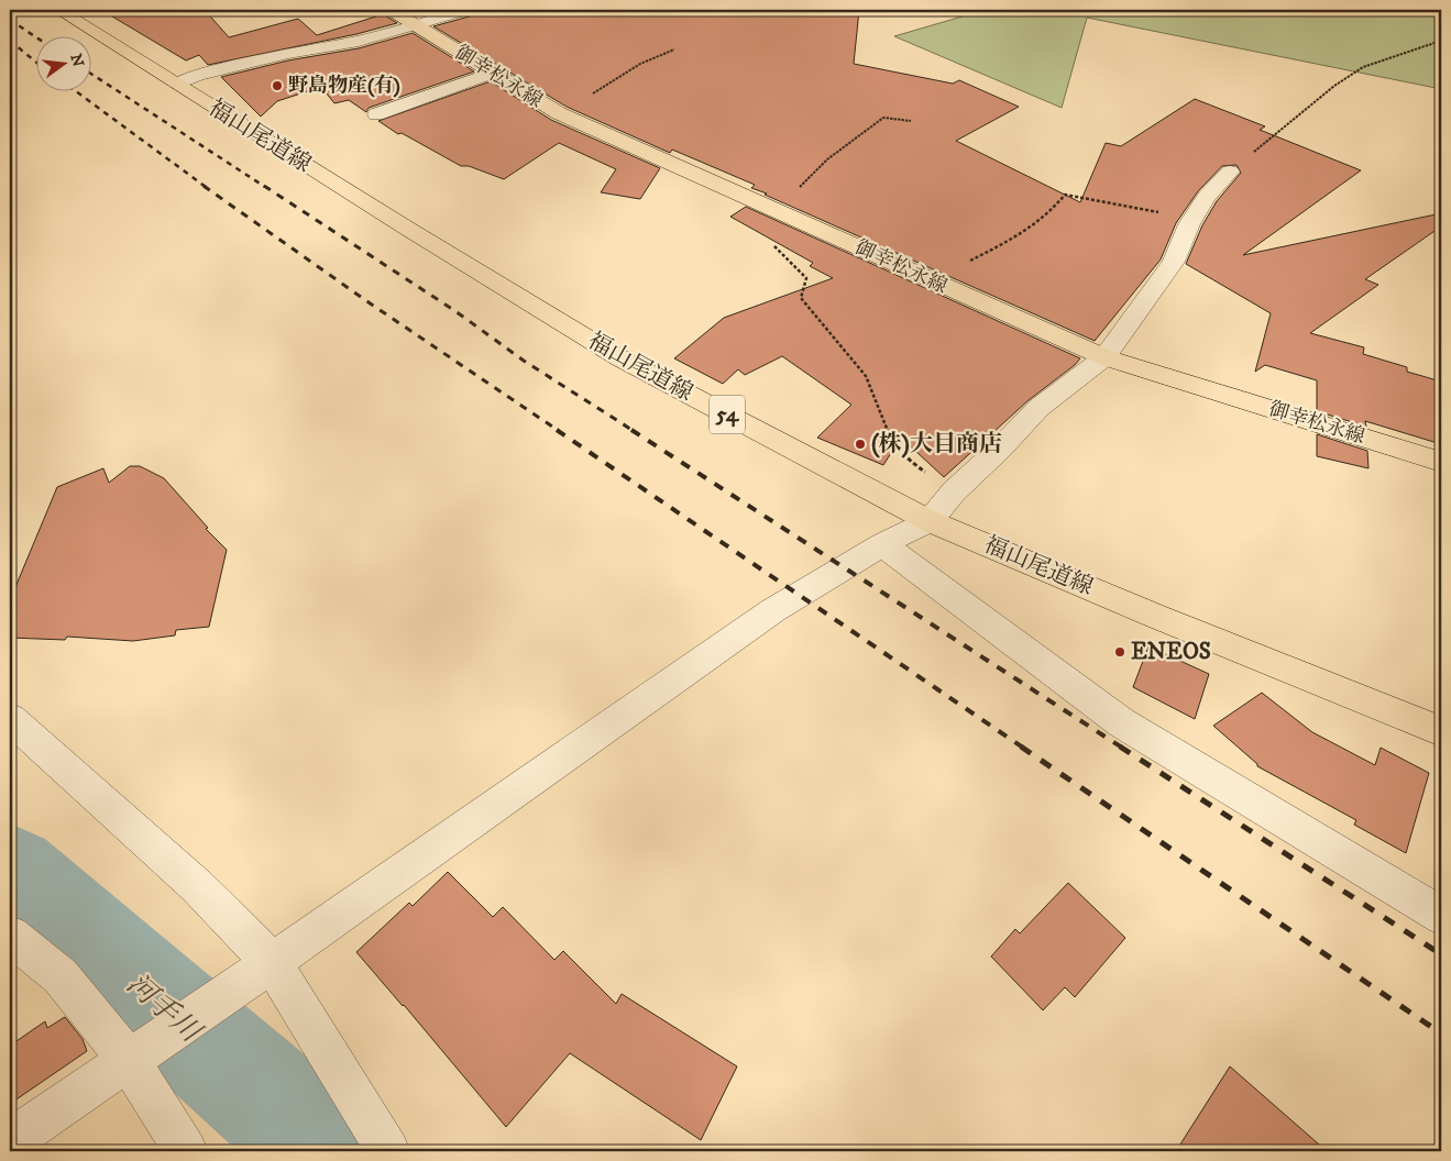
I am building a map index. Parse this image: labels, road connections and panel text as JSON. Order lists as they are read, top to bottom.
{
  "streets": {
    "main road": ["御幸松永線", "福山尾道線", "54"]
  },
  "water": ["河手川"],
  "places": ["野島物産(有)", "(株)大目商店", "ENEOS"],
  "north": "right"
}
